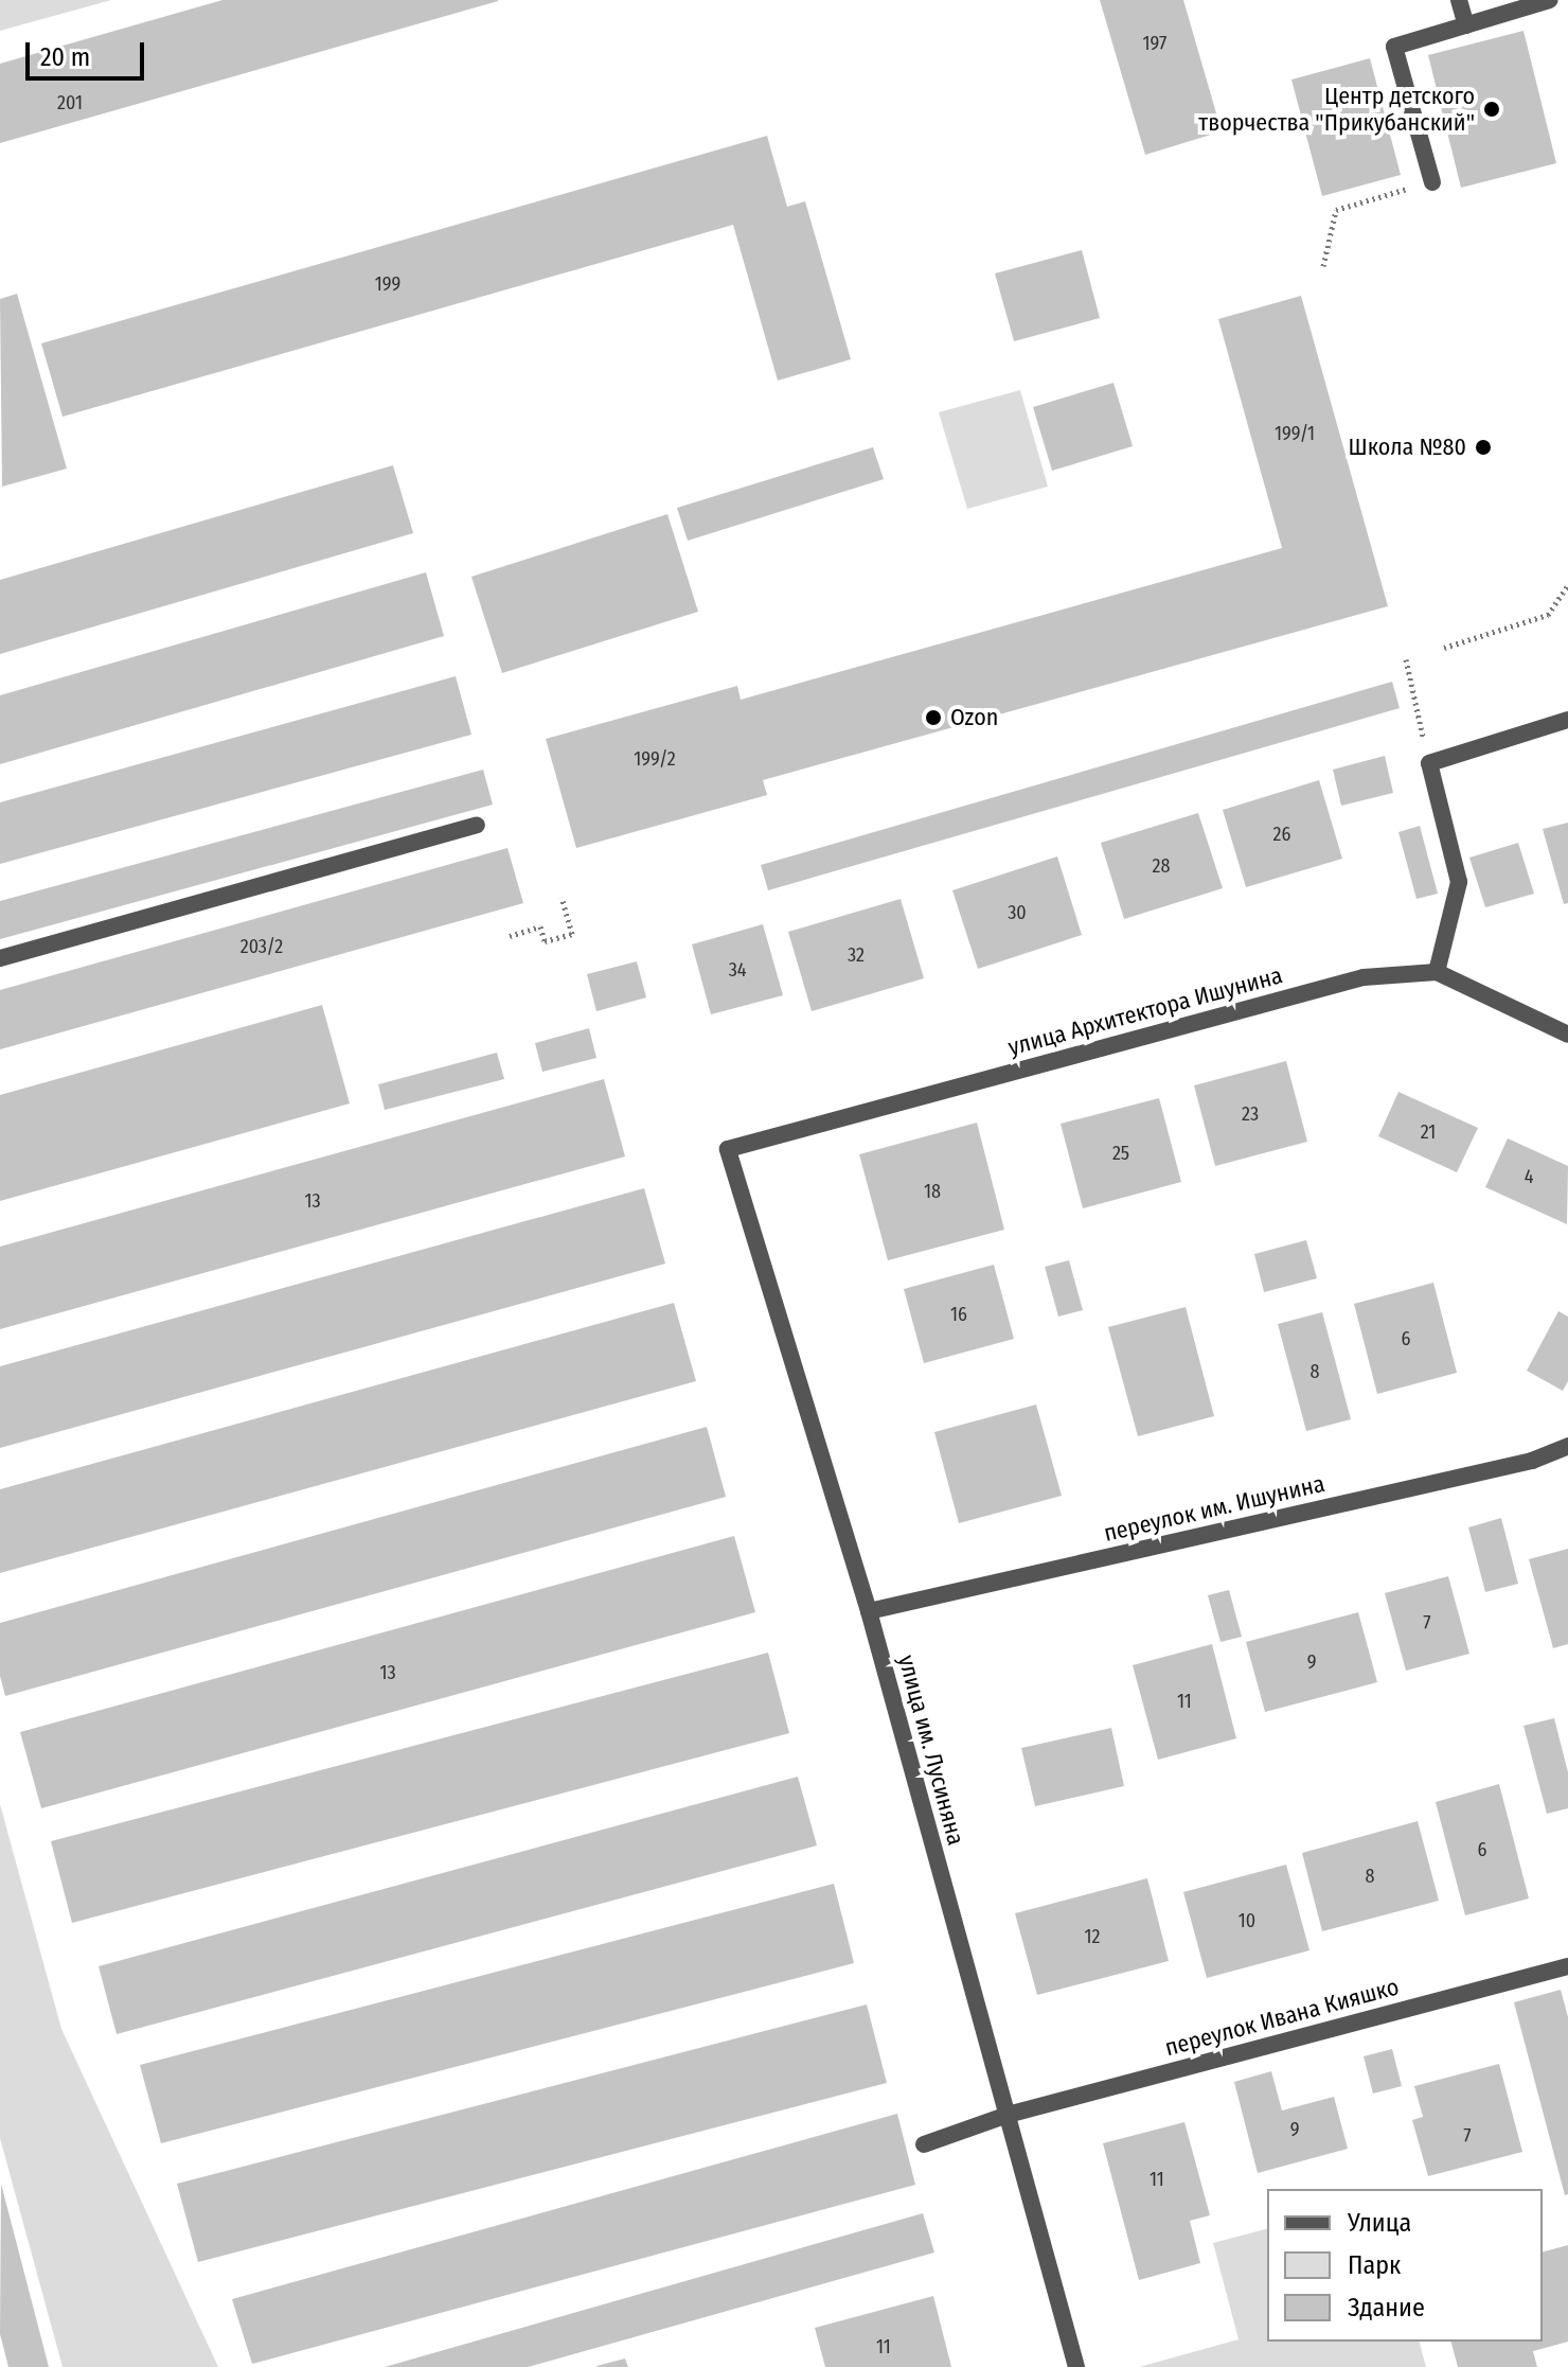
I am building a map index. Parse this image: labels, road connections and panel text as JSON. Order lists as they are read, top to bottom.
{
  "streets": {
    "street": [
      "улица Архитектора Ишунина",
      "переулок им. Ишунина",
      "улица им. Лусиняна",
      "переулок Ивана Кияшко"
    ]
  },
  "crossings": [
    ["улица Архитектора Ишунина", "улица им. Лусиняна"],
    ["переулок им. Ишунина", "улица им. Лусиняна"],
    ["улица им. Лусиняна", "переулок Ивана Кияшко"]
  ],
  "places": ["Центр детского творчества \"Прикубанский\"", "Школа №80", "Ozon"],
  "house_numbers": [
    "197",
    "201",
    "199",
    "199/1",
    "199/2",
    "26",
    "28",
    "30",
    "203/2",
    "32",
    "34",
    "23",
    "21",
    "25",
    "4",
    "18",
    "13",
    "16",
    "6",
    "8",
    "7",
    "9",
    "13",
    "11",
    "6",
    "8",
    "10",
    "12",
    "9",
    "7",
    "11",
    "11"
  ],
  "legend": ["Улица", "Парк", "Здание"],
  "scale_bar": "20 m"
}
